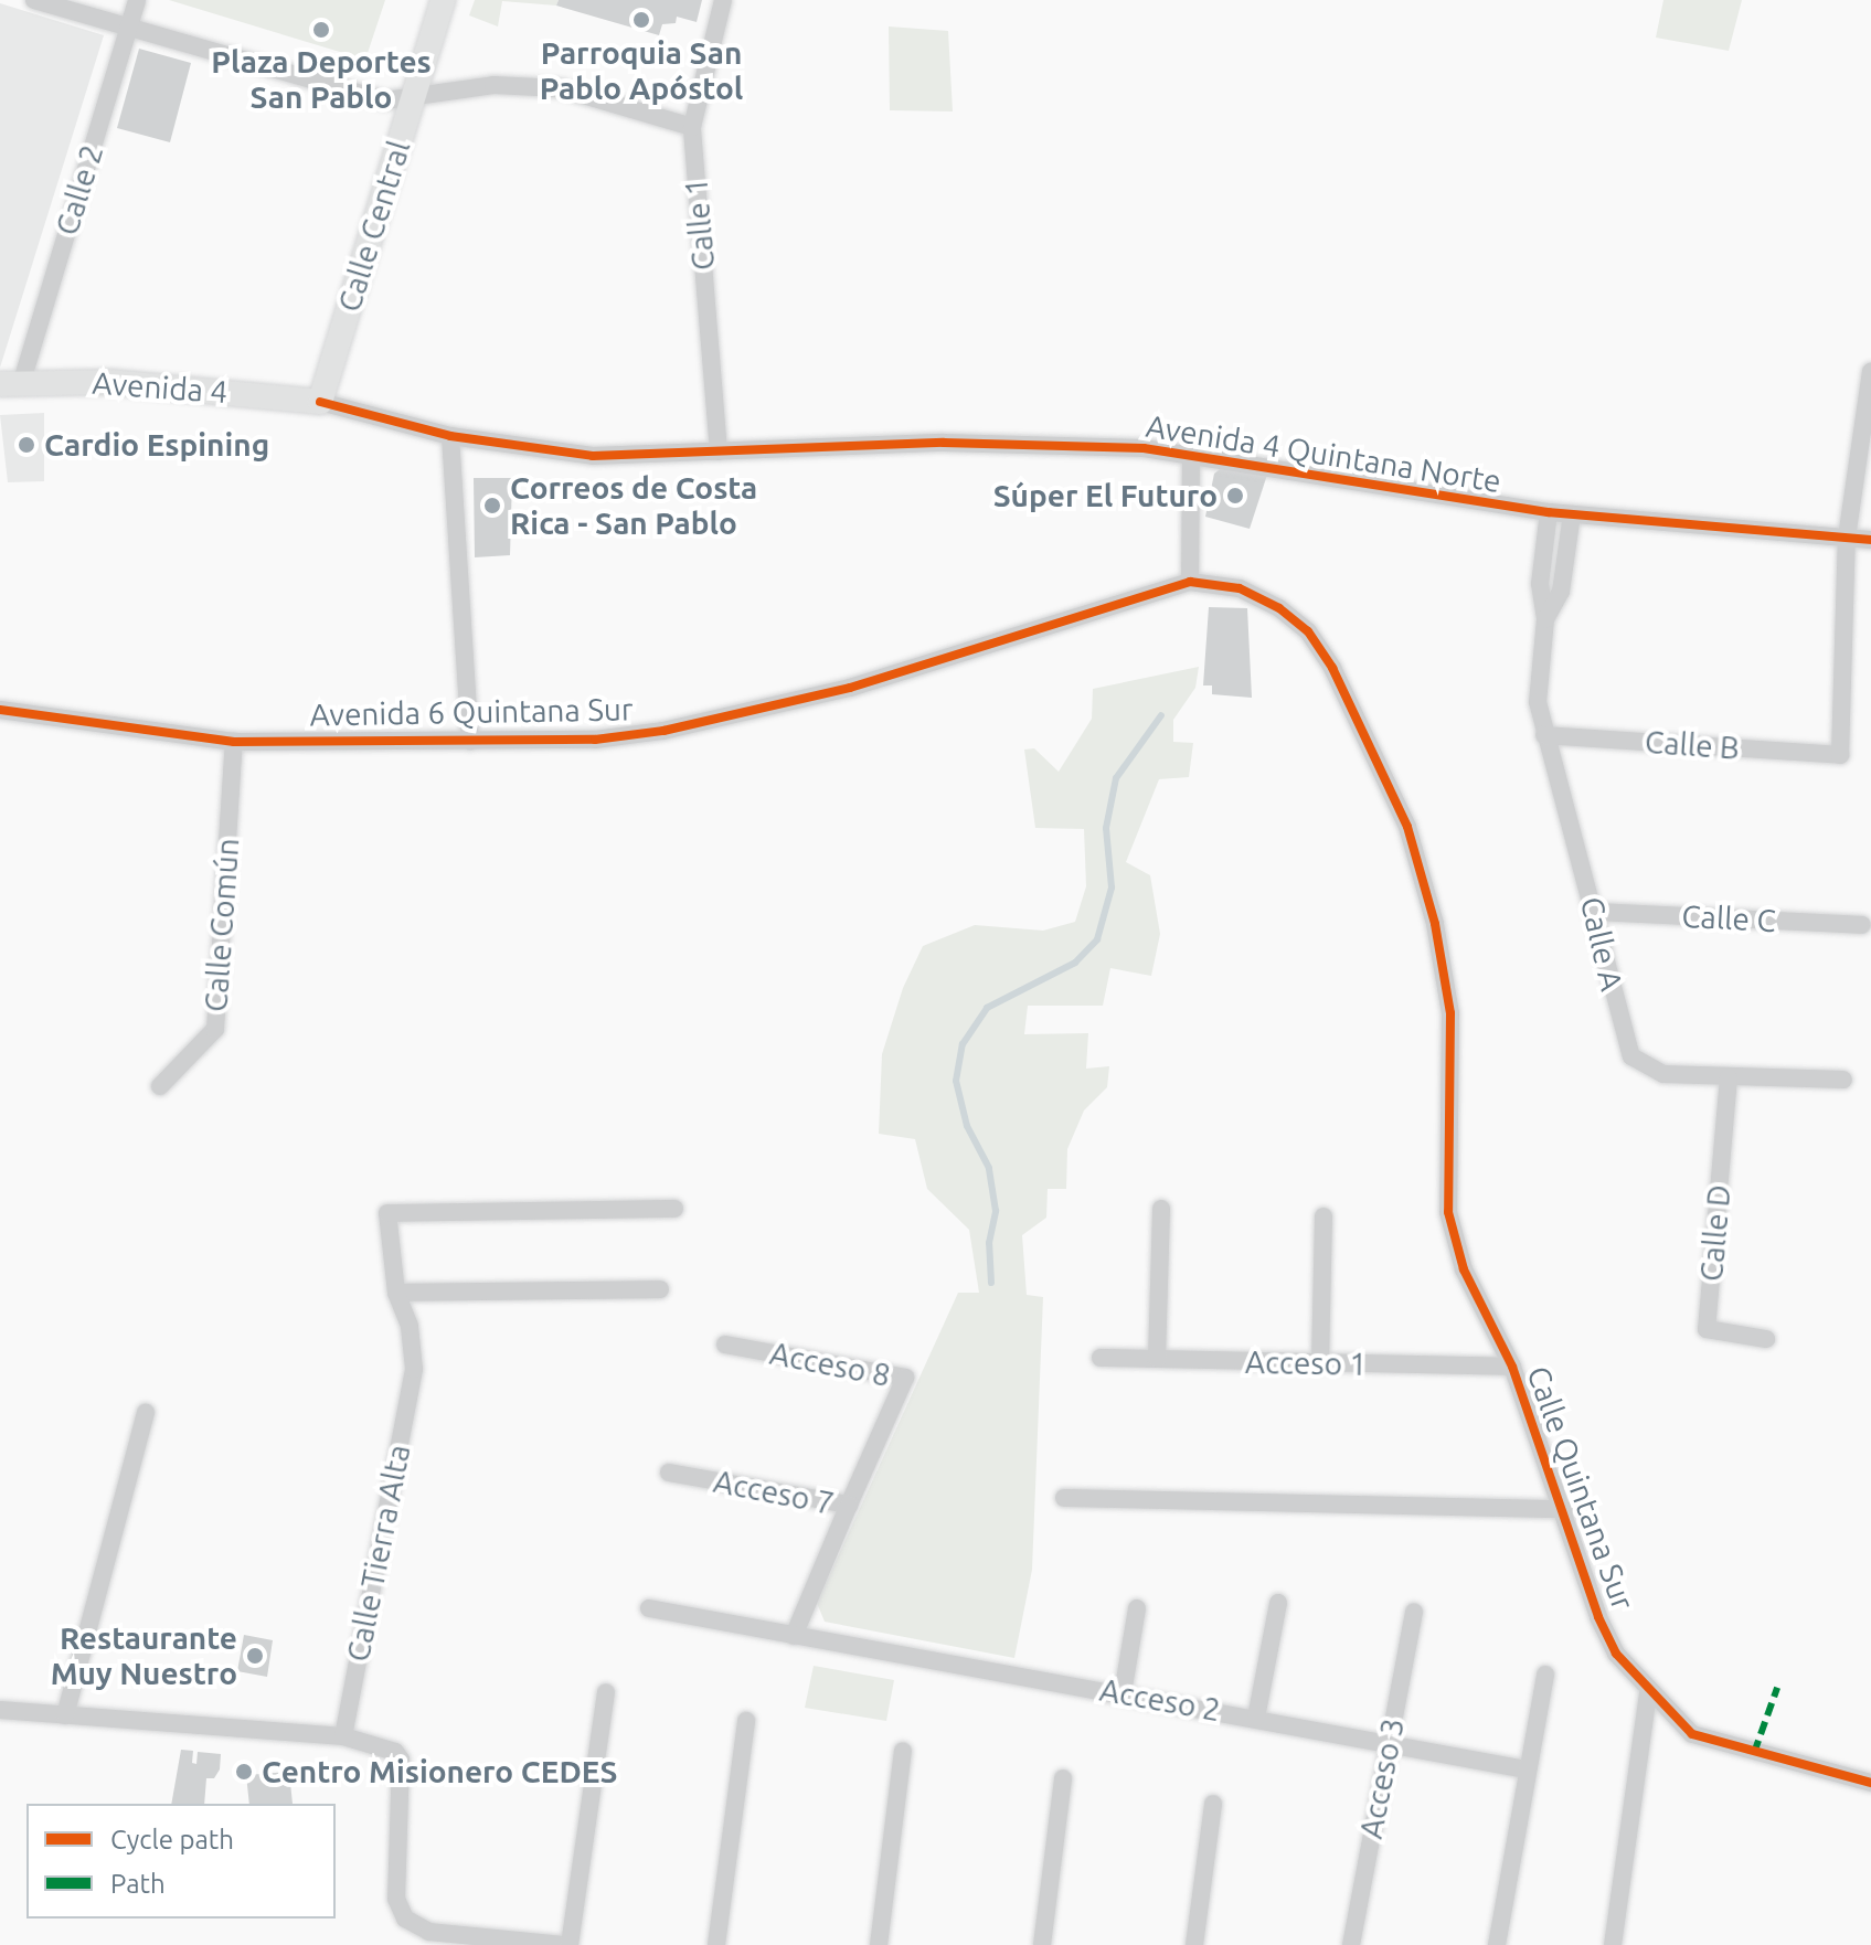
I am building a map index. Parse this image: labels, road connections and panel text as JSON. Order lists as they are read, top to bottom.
{
  "streets": {
    "main road": ["Calle Central", "Avenida 4"],
    "street": [
      "Calle 2",
      "Calle 1",
      "Avenida 4 Quintana Norte",
      "Avenida 6 Quintana Sur",
      "Calle B",
      "Calle C",
      "Calle Común",
      "Calle A",
      "Calle D",
      "Acceso 1",
      "Acceso 8",
      "Calle Quintana Sur",
      "Acceso 7",
      "Calle Tierra Alta",
      "Acceso 2",
      "Acceso 3"
    ]
  },
  "crossings": [
    ["Calle 2", "Avenida 4"],
    ["Calle 1", "Avenida 4 Quintana Norte"],
    ["Calle Central", "Avenida 4"],
    ["Calle Central", "Avenida 4 Quintana Norte"],
    ["Avenida 4", "Avenida 4 Quintana Norte"],
    ["Avenida 4 Quintana Norte", "Calle B"],
    ["Avenida 4 Quintana Norte", "Calle A"],
    ["Avenida 6 Quintana Sur", "Calle Común"],
    ["Avenida 6 Quintana Sur", "Calle Quintana Sur"],
    ["Calle B", "Calle A"],
    ["Calle C", "Calle A"],
    ["Calle A", "Calle D"],
    ["Acceso 1", "Calle Quintana Sur"],
    ["Acceso 8", "Acceso 7"],
    ["Acceso 7", "Acceso 2"],
    ["Acceso 2", "Acceso 3"]
  ],
  "places": [
    "Parroquia San Pablo Apóstol",
    "Plaza Deportes San Pablo",
    "Cardio Espining",
    "Súper El Futuro",
    "Correos de Costa Rica - San Pablo",
    "Restaurante Muy Nuestro",
    "Centro Misionero CEDES"
  ],
  "legend": ["Cycle path", "Path"]
}
